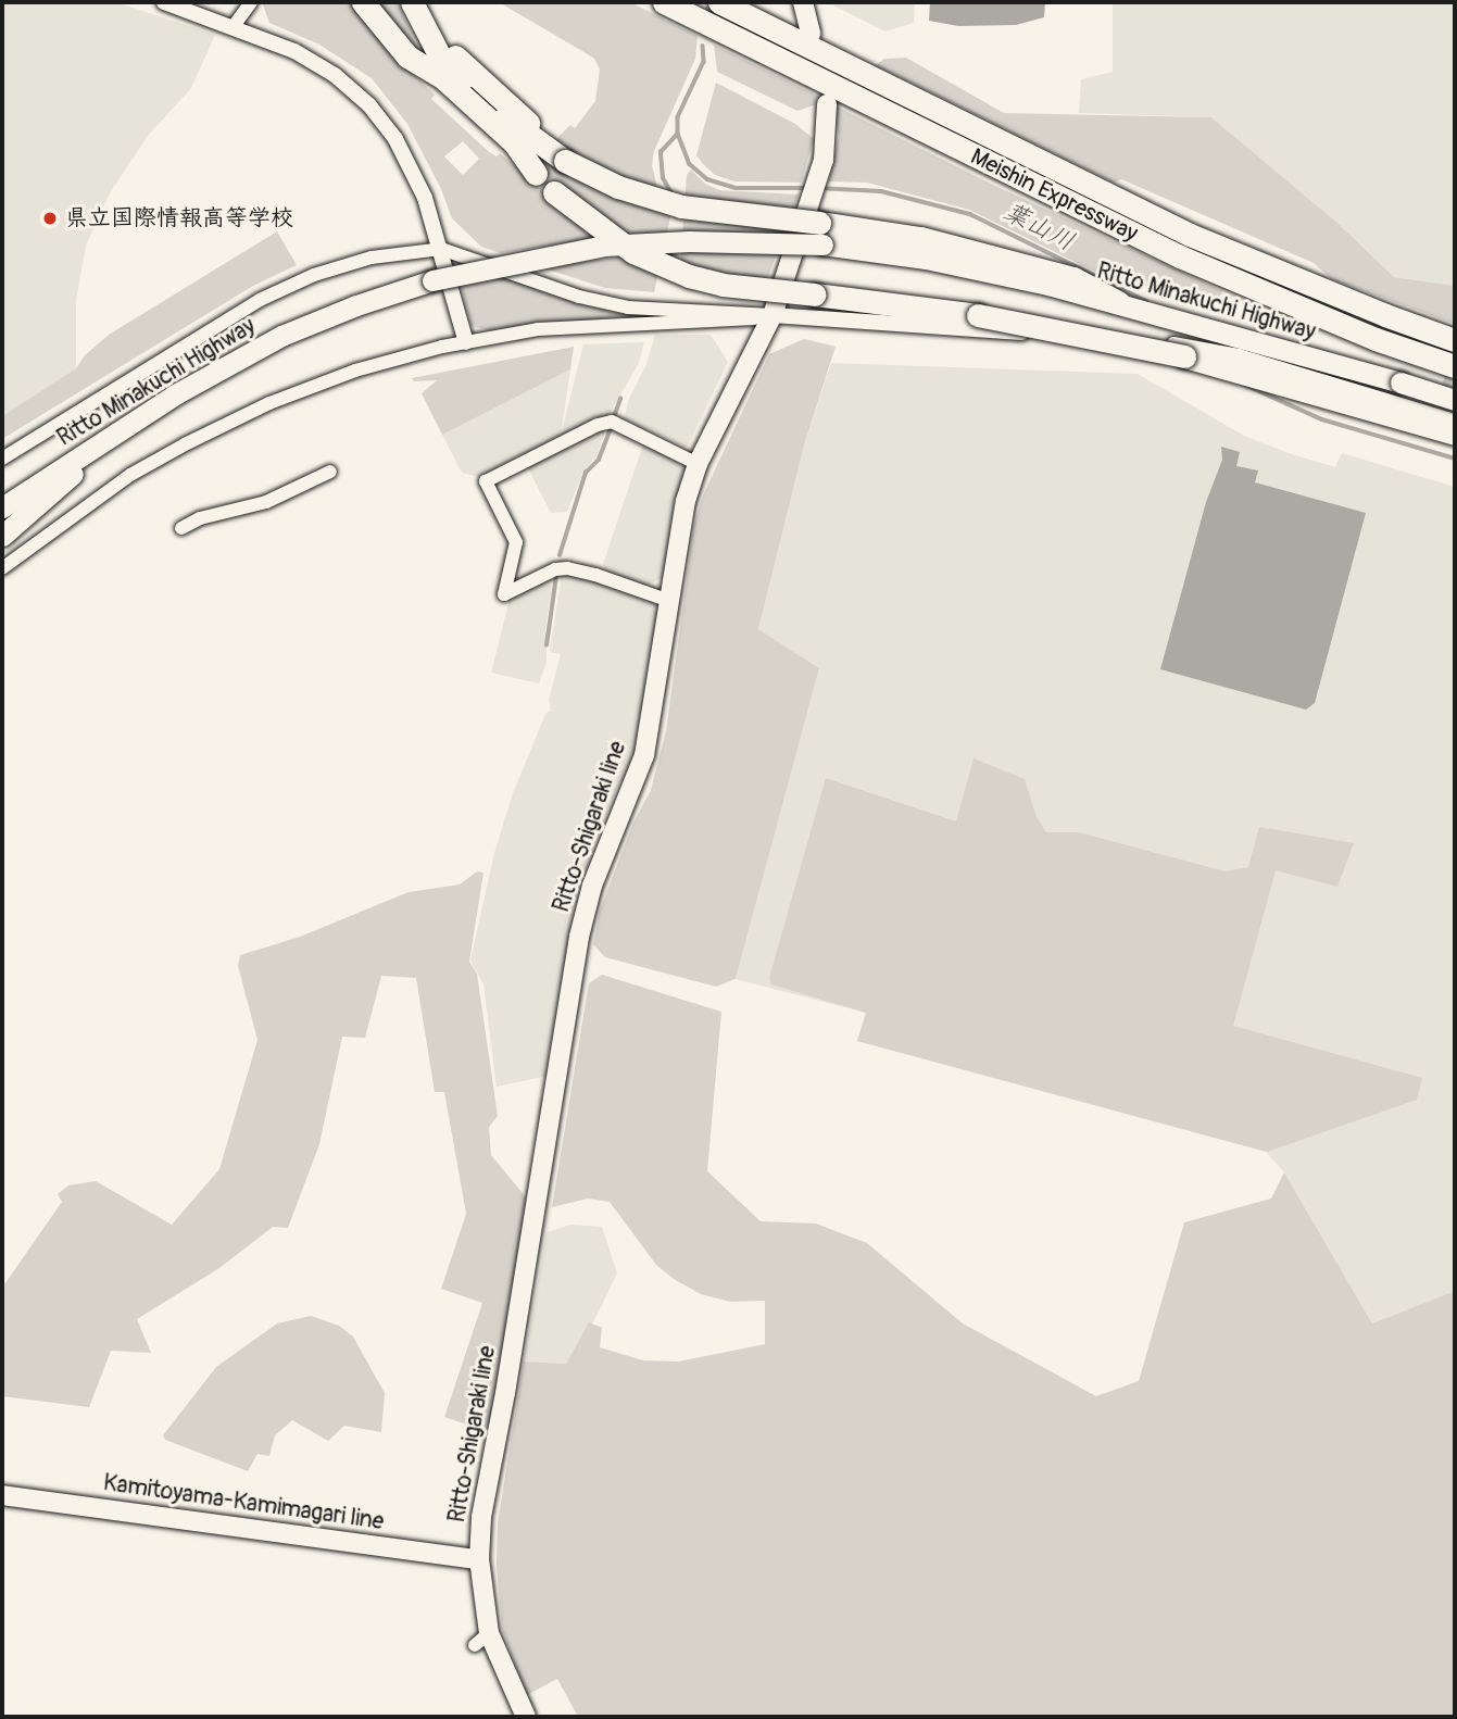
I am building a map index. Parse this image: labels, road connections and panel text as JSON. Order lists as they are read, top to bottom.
{
  "streets": {
    "highway": ["Meishin Expressway", "Ritto Minakuchi Highway"],
    "main road": ["Ritto-Shigaraki line", "Kamitoyama-Kamimagari line"]
  },
  "crossings": [
    ["Ritto-Shigaraki line", "Kamitoyama-Kamimagari line"]
  ],
  "water": ["葉山川"],
  "places": ["県立国際情報高等学校"]
}
